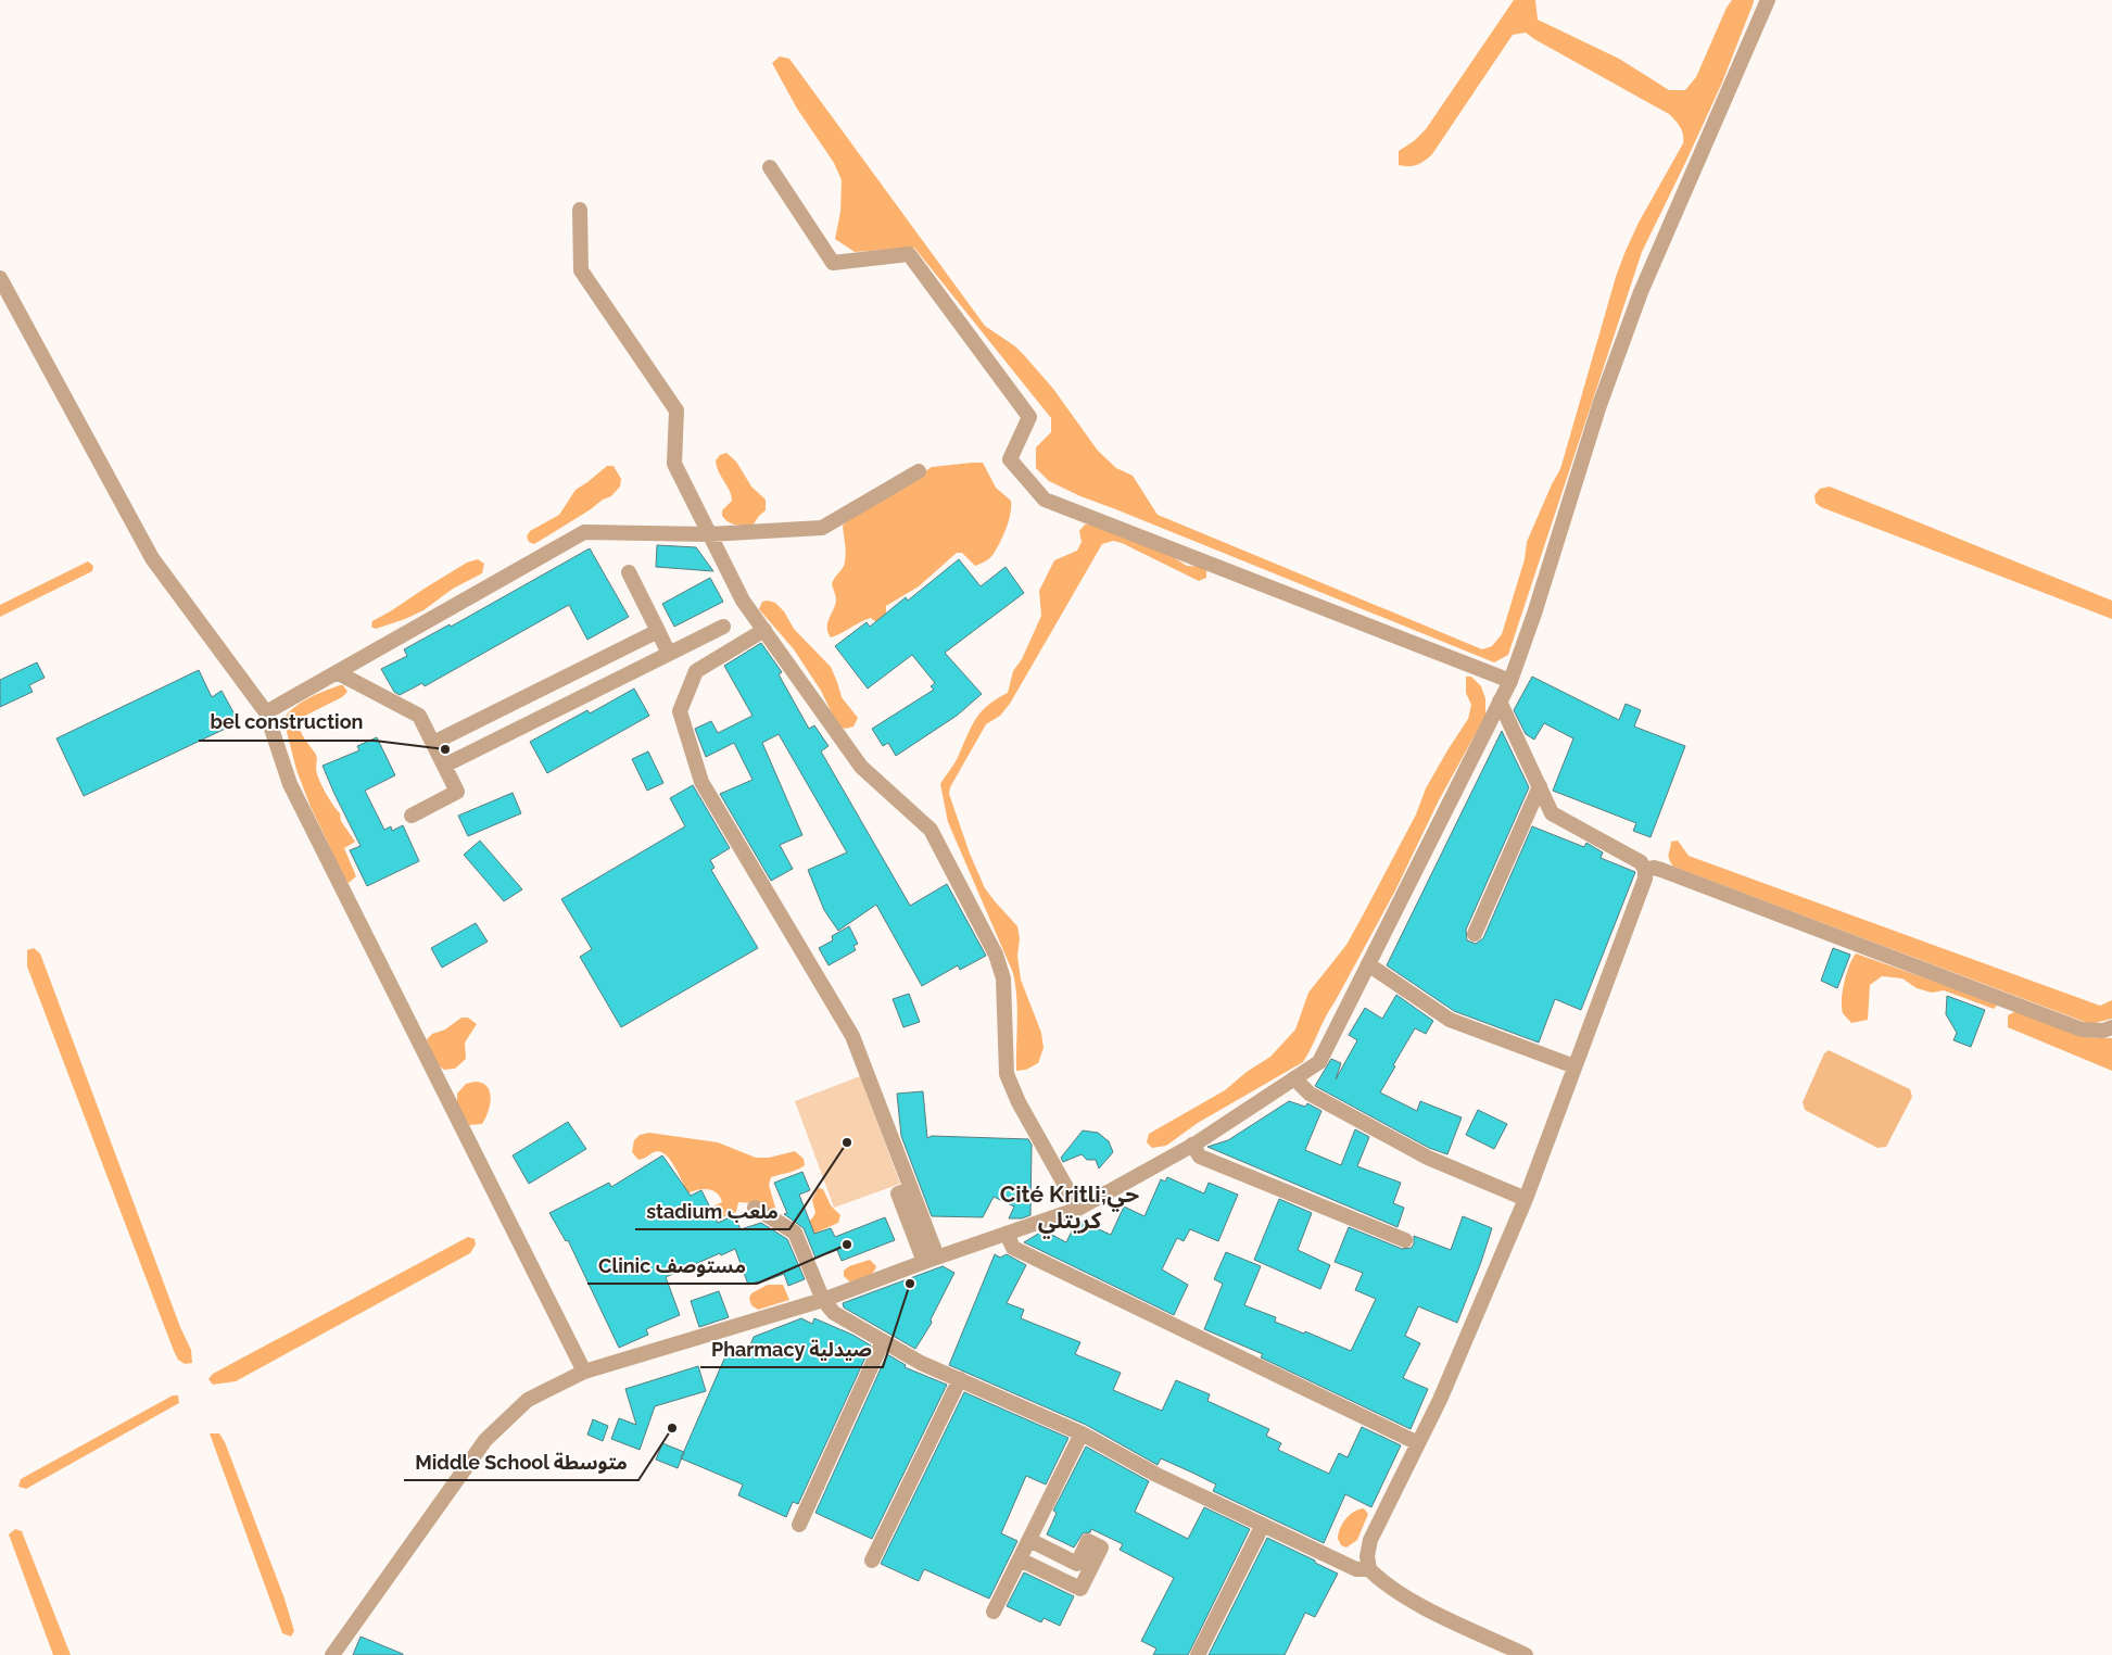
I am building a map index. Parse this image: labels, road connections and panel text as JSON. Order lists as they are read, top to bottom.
{
  "districts": ["Cité Kritli;حي كريتلي"],
  "places": [
    "bel construction",
    "stadium ملعب",
    "Clinic مستوصف",
    "Pharmacy صيدلية",
    "Middle School متوسطة"
  ]
}
